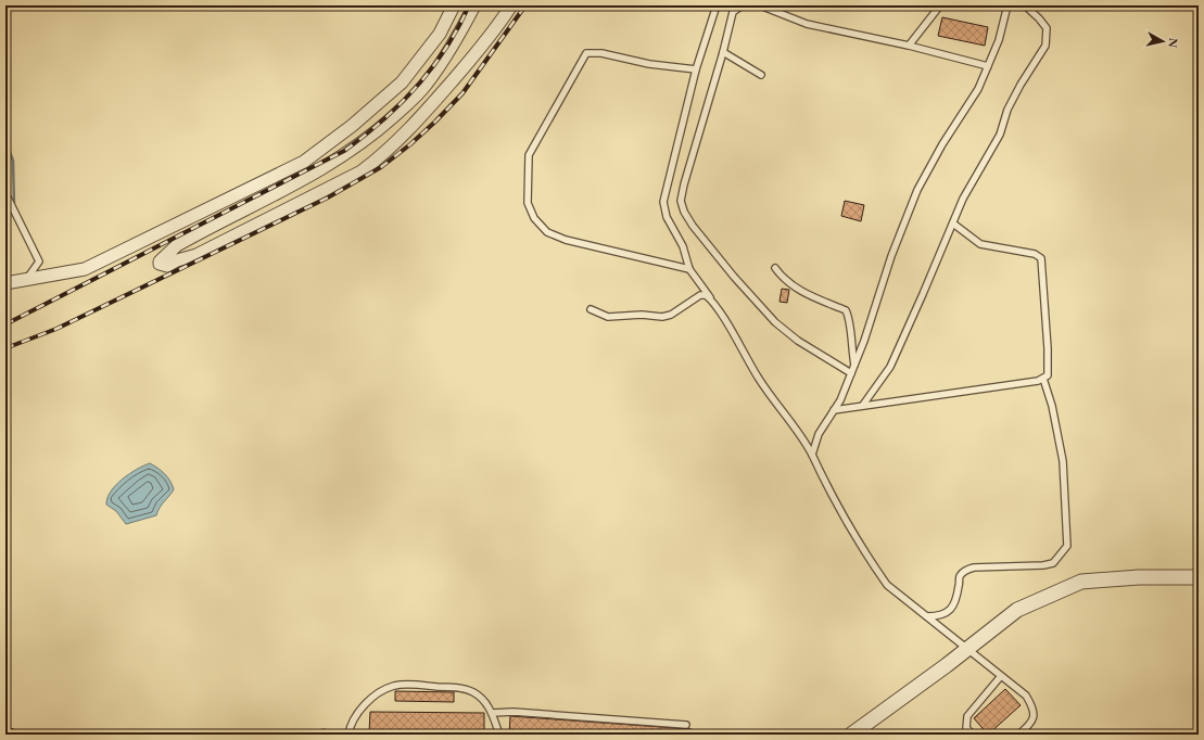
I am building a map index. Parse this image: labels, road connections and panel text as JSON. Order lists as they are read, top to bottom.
{
  "north": "right"
}
